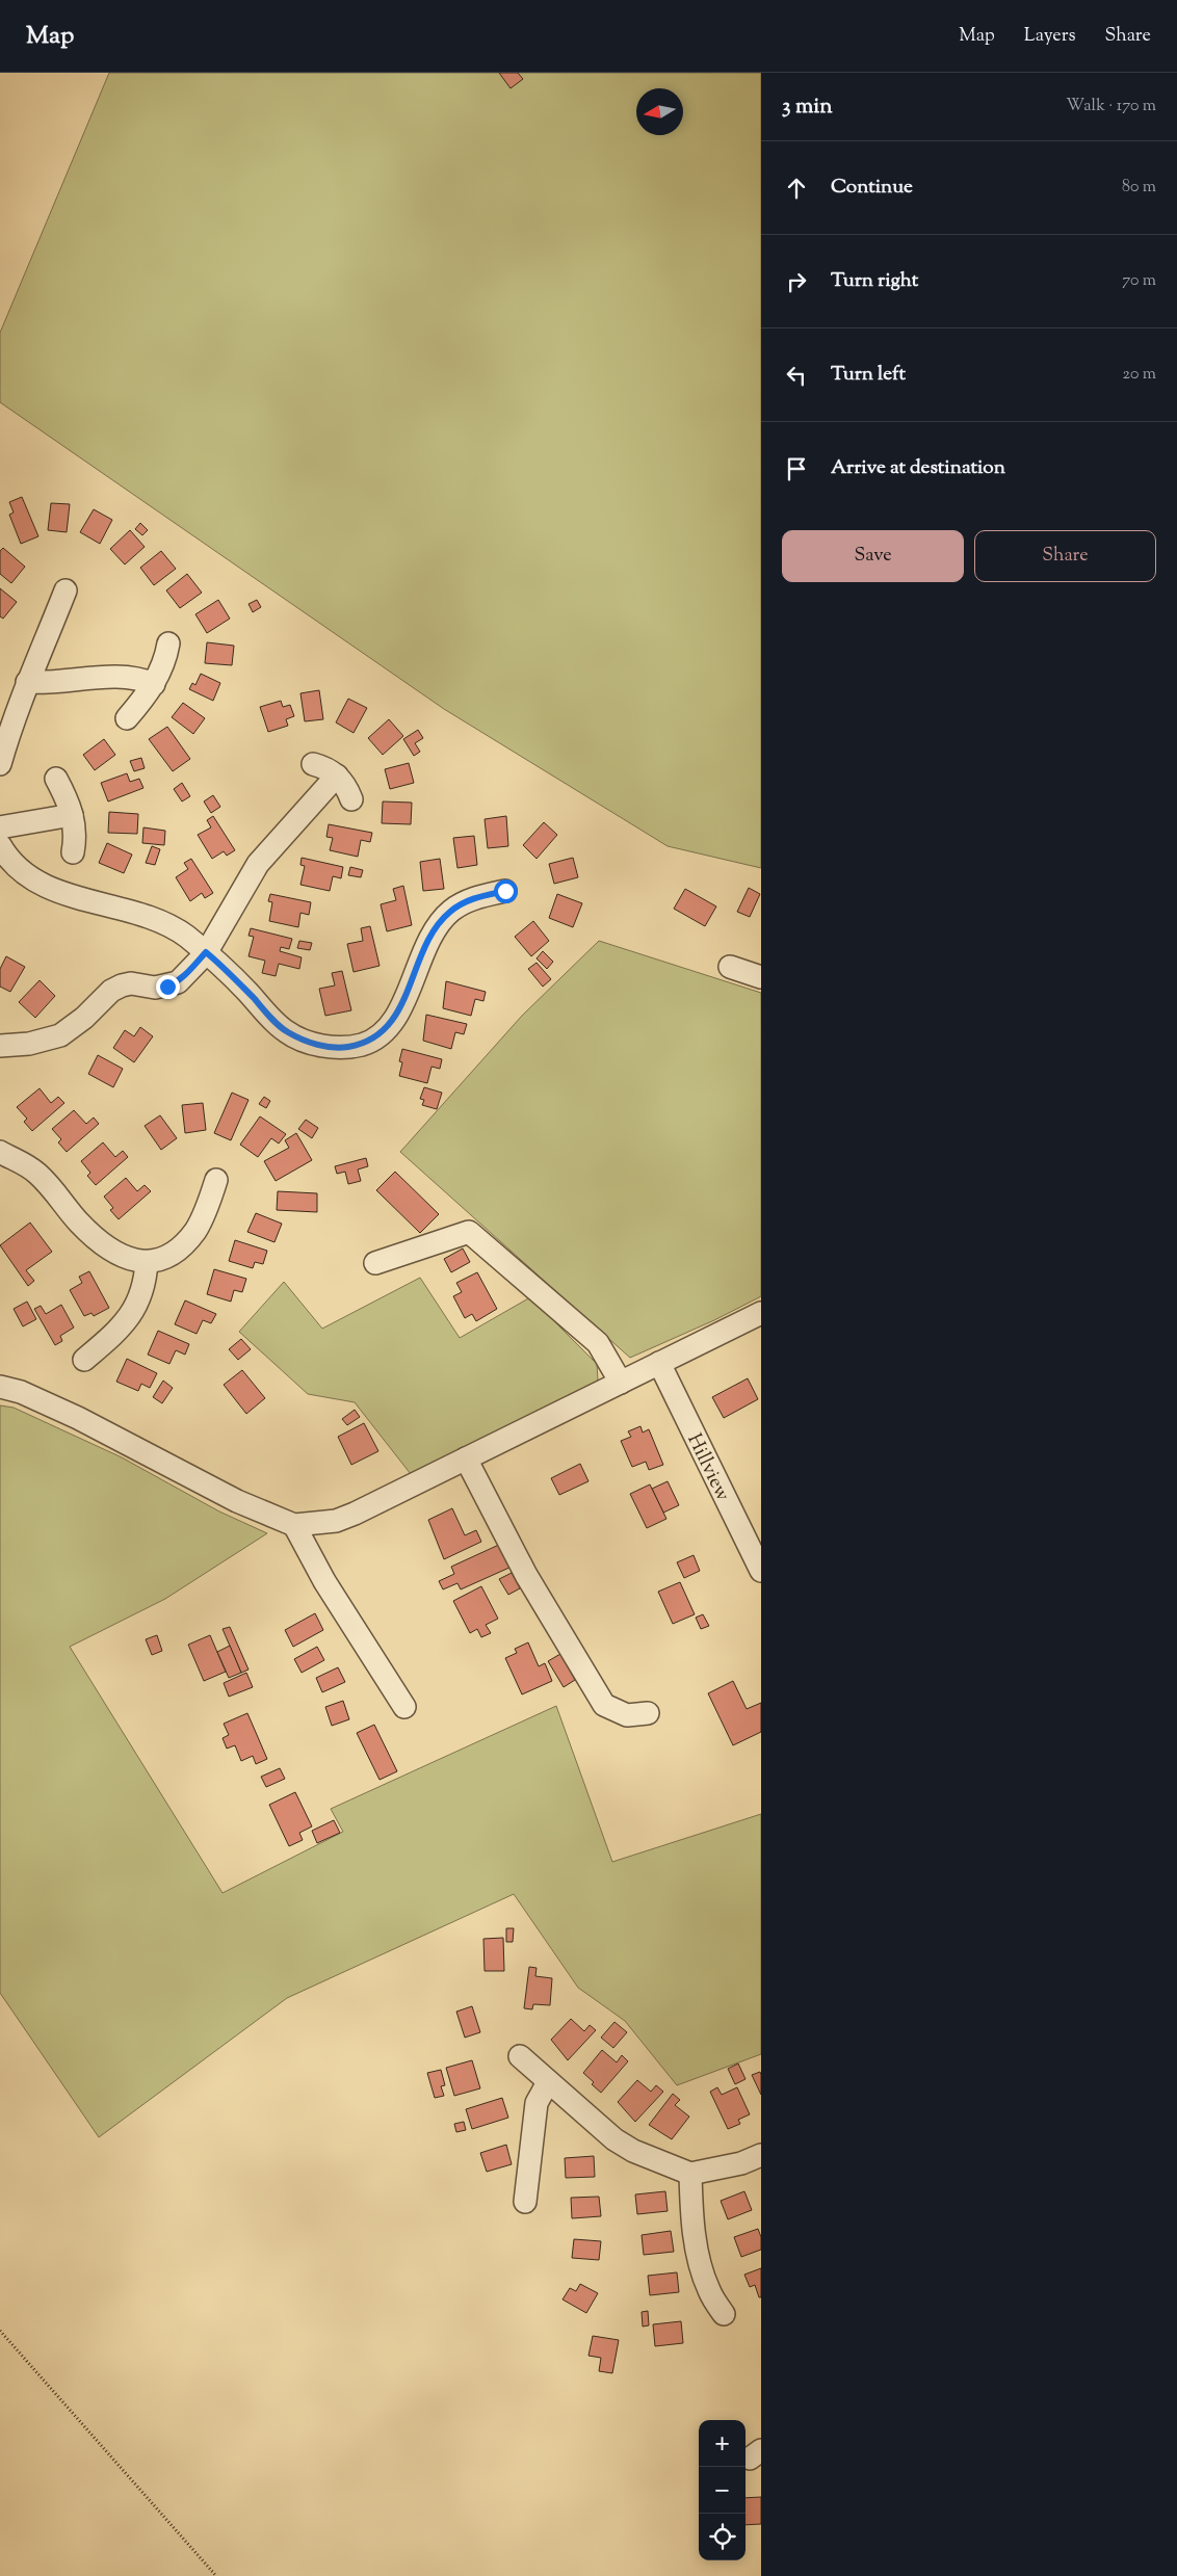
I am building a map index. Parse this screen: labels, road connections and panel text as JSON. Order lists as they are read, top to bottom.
{
  "streets": {
    "street": ["Hillview"]
  },
  "north": "left",
  "page": {
    "header": "Map",
    "nav": ["Map", "Layers", "Share"],
    "heading": ["3 min", "Walk · 170 m"],
    "list": [
      ["Continue", "80 m"],
      ["Turn right", "70 m"],
      ["Turn left", "20 m"],
      "Arrive at destination"
    ],
    "buttons": ["Save", "Share"],
    "map_buttons": ["+", "−"]
  }
}
